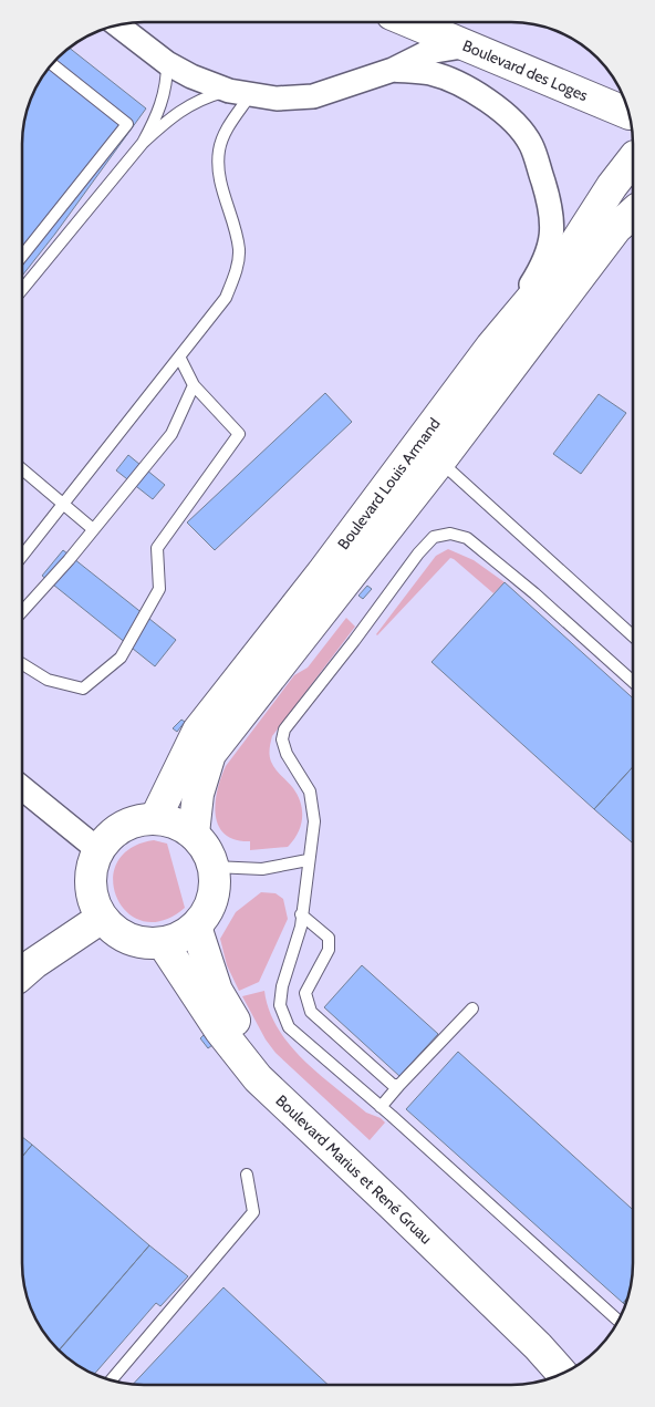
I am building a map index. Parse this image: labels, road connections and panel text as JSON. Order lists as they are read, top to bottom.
{
  "streets": {
    "main road": ["Boulevard des Loges", "Boulevard Louis Armand", "Boulevard Marius et René Gruau"]
  },
  "crossings": [
    ["Boulevard Louis Armand", "Boulevard Marius et René Gruau"]
  ]
}
